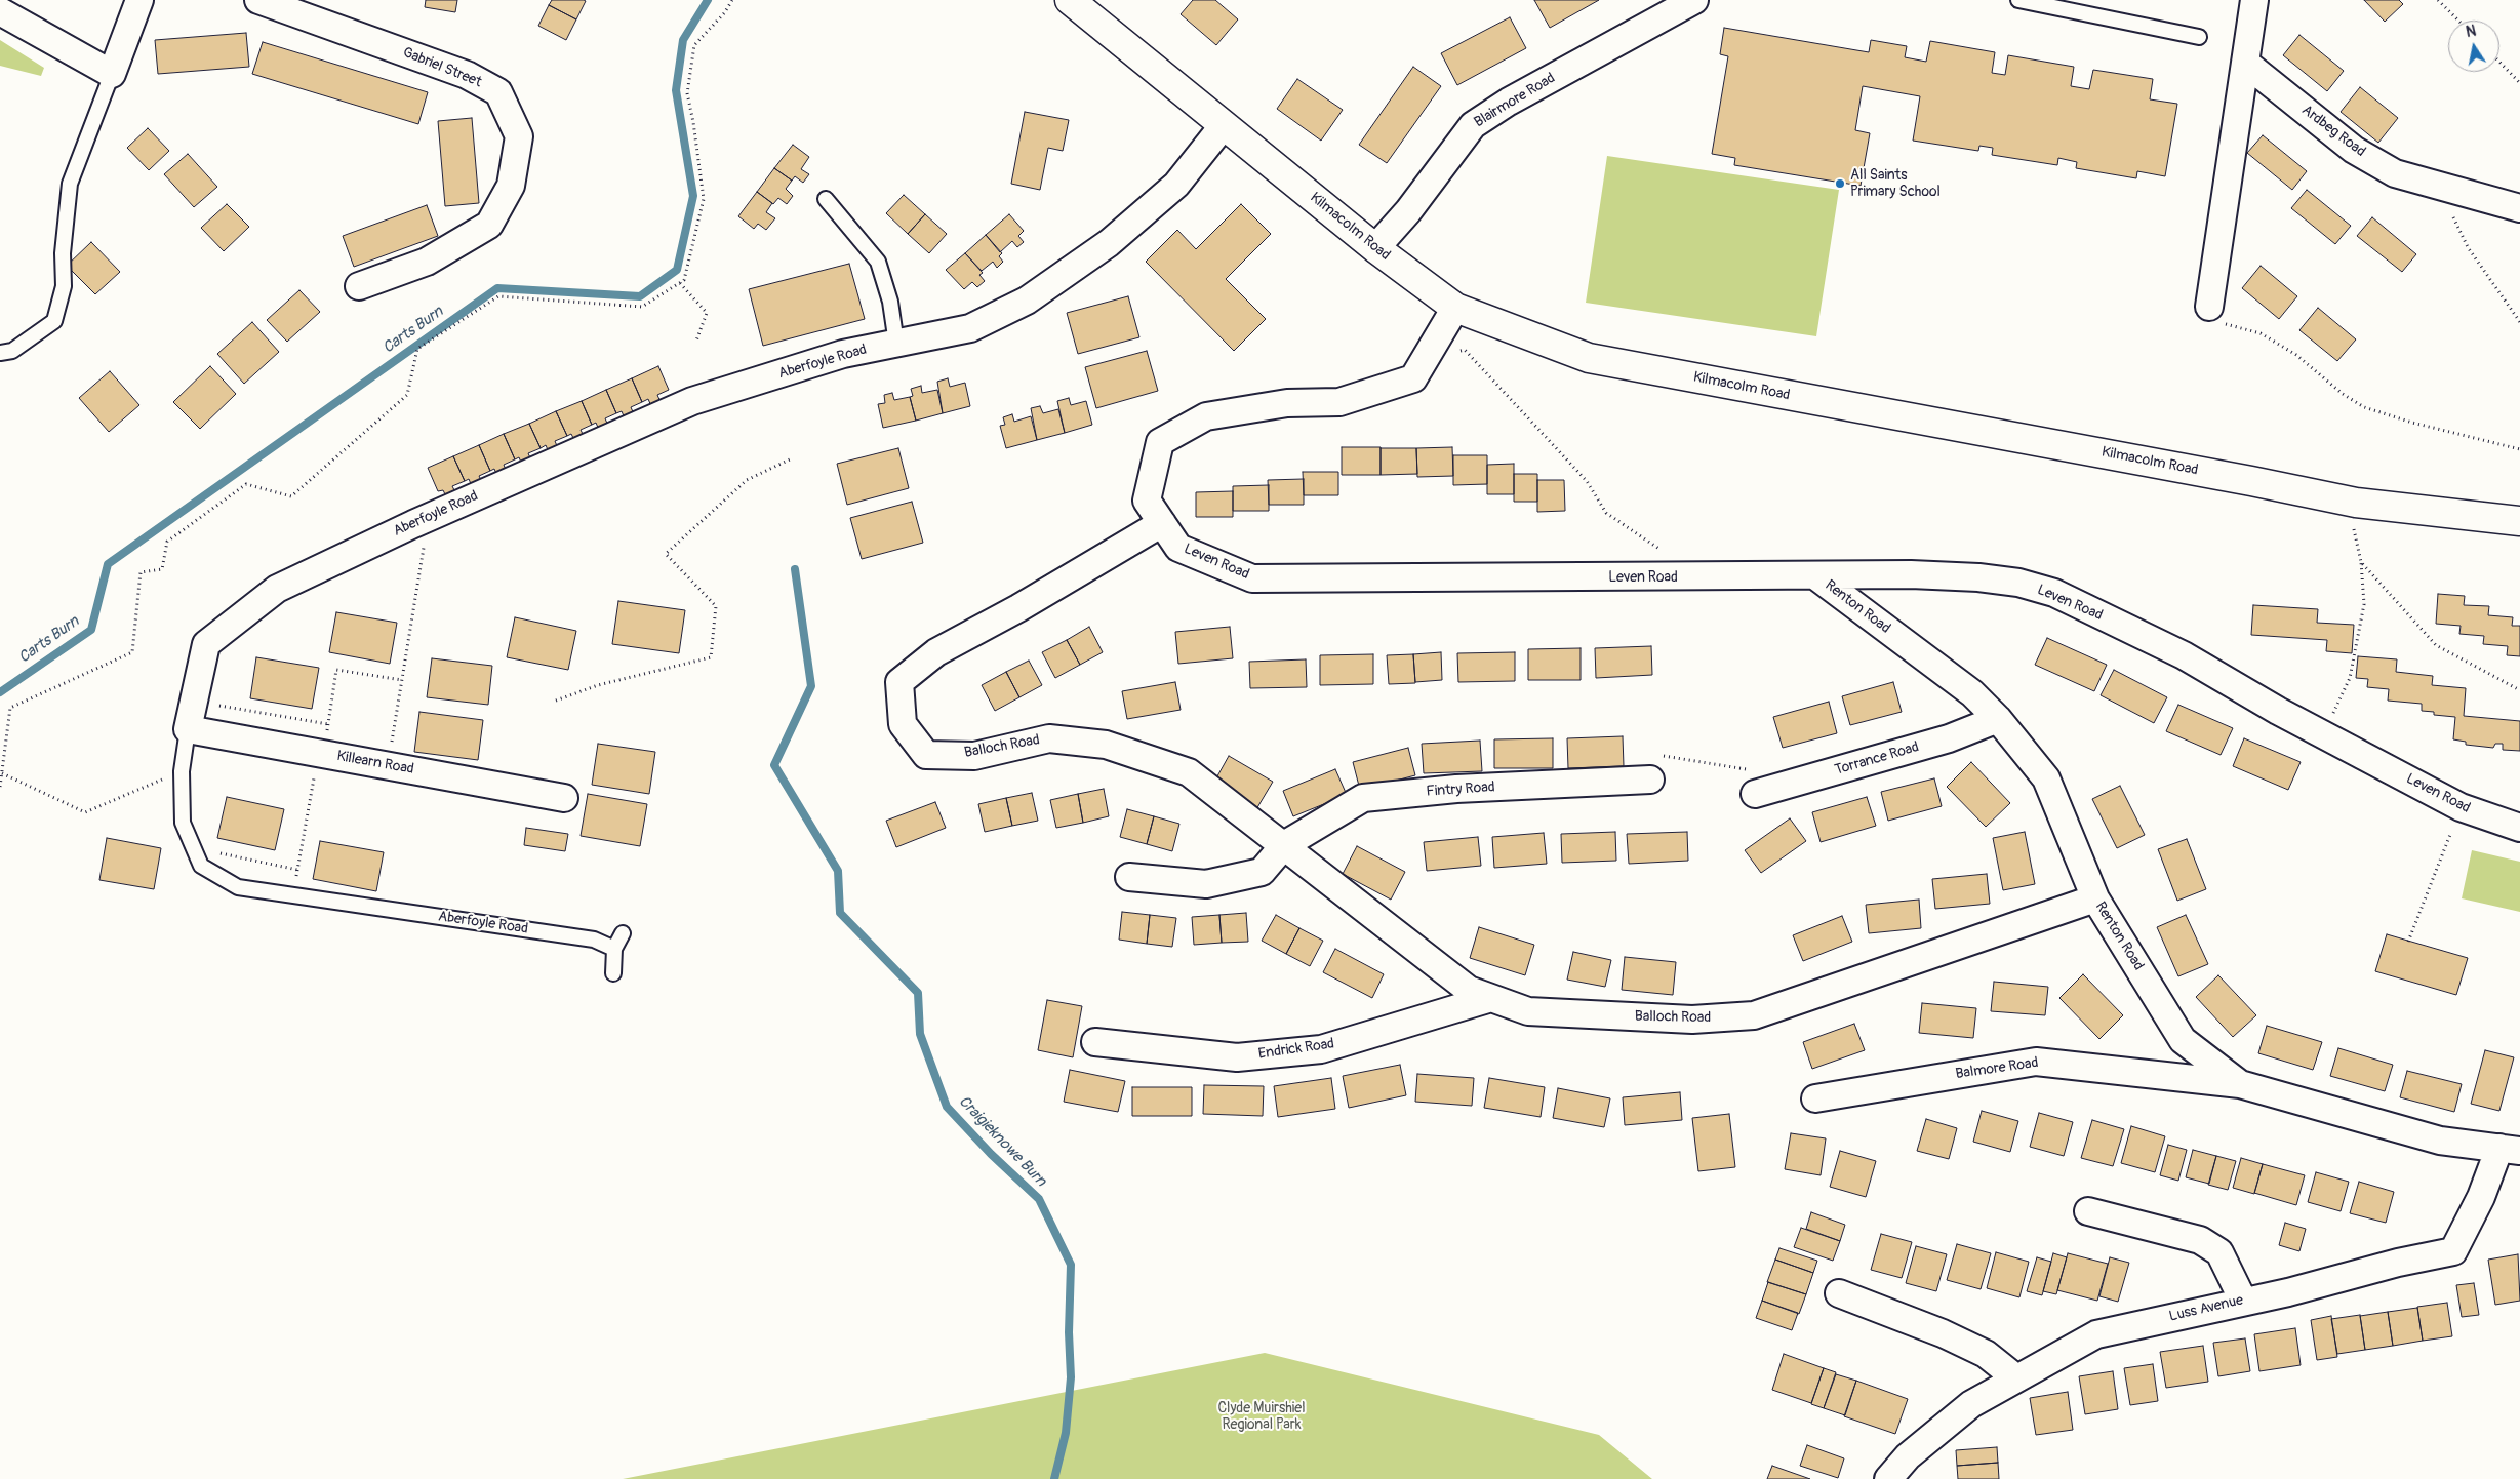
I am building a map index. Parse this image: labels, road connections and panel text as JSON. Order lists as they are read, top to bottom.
{
  "streets": {
    "main road": ["Kilmacolm Road"],
    "street": [
      "Gabriel Street",
      "Blairmore Road",
      "Ardbeg Road",
      "Aberfoyle Road",
      "Leven Road",
      "Renton Road",
      "Balloch Road",
      "Torrance Road",
      "Killearn Road",
      "Fintry Road",
      "Endrick Road",
      "Balmore Road",
      "Luss Avenue"
    ]
  },
  "crossings": [
    ["Blairmore Road", "Kilmacolm Road"],
    ["Kilmacolm Road", "Aberfoyle Road"],
    ["Kilmacolm Road", "Leven Road"],
    ["Aberfoyle Road", "Killearn Road"],
    ["Leven Road", "Renton Road"],
    ["Leven Road", "Balloch Road"],
    ["Renton Road", "Balloch Road"],
    ["Renton Road", "Torrance Road"],
    ["Renton Road", "Balmore Road"],
    ["Renton Road", "Luss Avenue"],
    ["Balloch Road", "Fintry Road"],
    ["Balloch Road", "Endrick Road"]
  ],
  "water": ["Carts Burn", "Craigieknowe Burn"],
  "parks": ["Clyde Muirshiel Regional Park"],
  "places": ["All Saints Primary School"],
  "north": "top"
}
